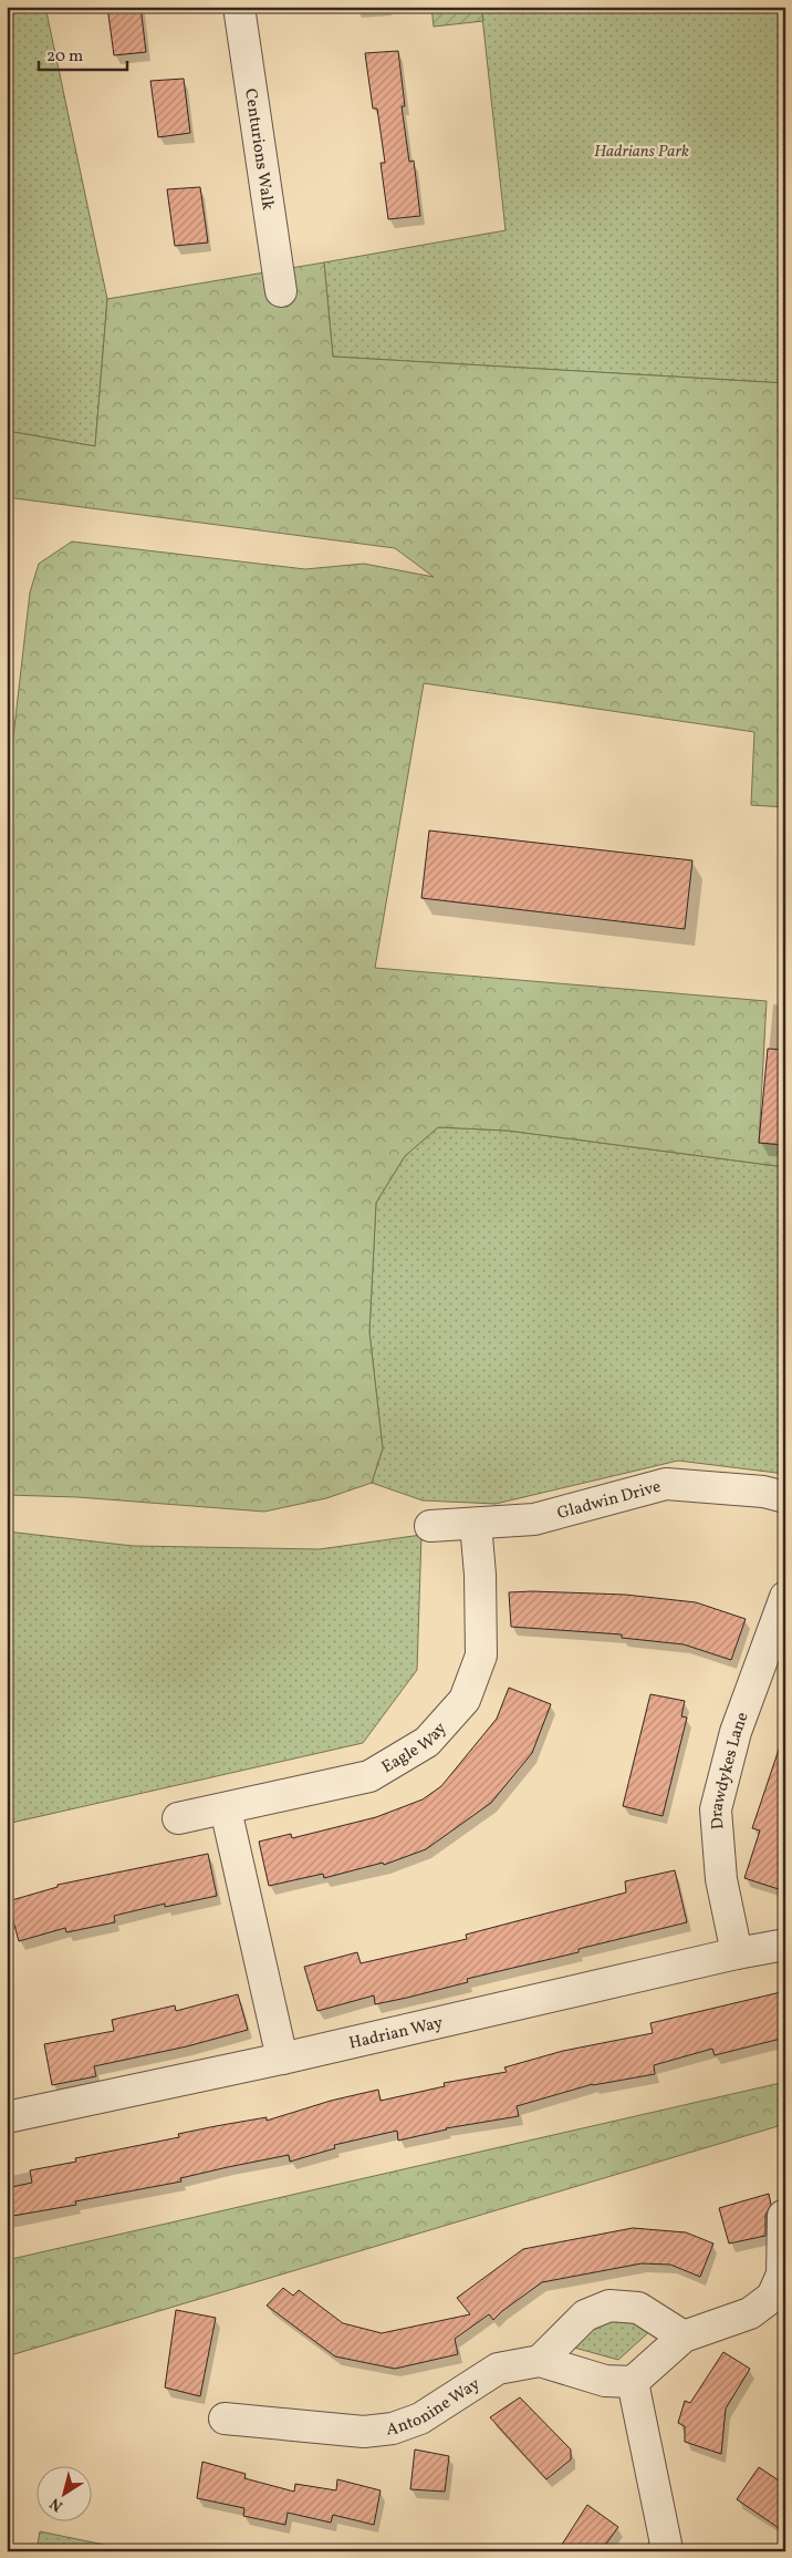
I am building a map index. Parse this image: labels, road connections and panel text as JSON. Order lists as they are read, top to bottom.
{
  "streets": {
    "street": [
      "Centurions Walk",
      "Gladwin Drive",
      "Eagle Way",
      "Drawdykes Lane",
      "Hadrian Way",
      "Antonine Way"
    ]
  },
  "crossings": [
    ["Gladwin Drive", "Eagle Way"],
    ["Drawdykes Lane", "Hadrian Way"]
  ],
  "parks": ["Hadrians Park"],
  "scale_bar": "20 m",
  "north": "bottom left"
}
